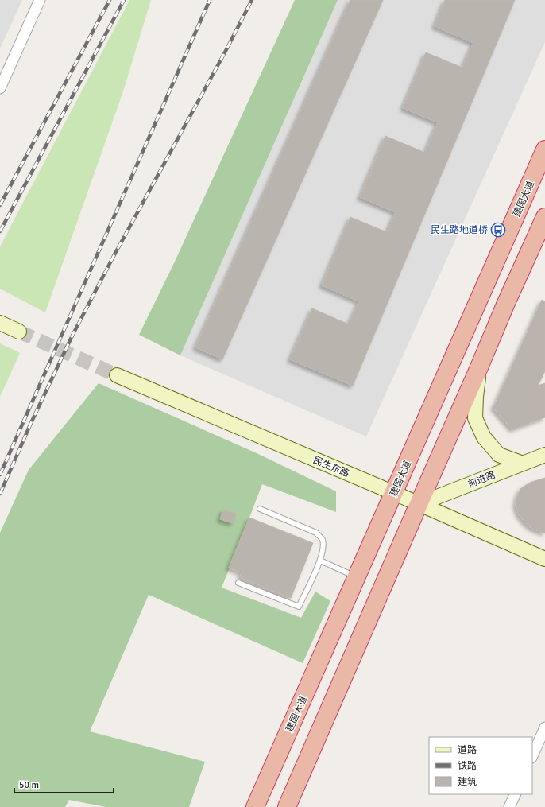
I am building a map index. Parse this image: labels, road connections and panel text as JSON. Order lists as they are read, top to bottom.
{
  "streets": {
    "highway": ["建国大道"],
    "main road": ["民生东路", "前进路"]
  },
  "crossings": [
    ["建国大道", "民生东路"],
    ["民生东路", "前进路"]
  ],
  "places": {
    "bus stop": ["民生路地道桥"]
  },
  "legend": ["道路", "铁路", "建筑"],
  "scale_bar": "50 m"
}
